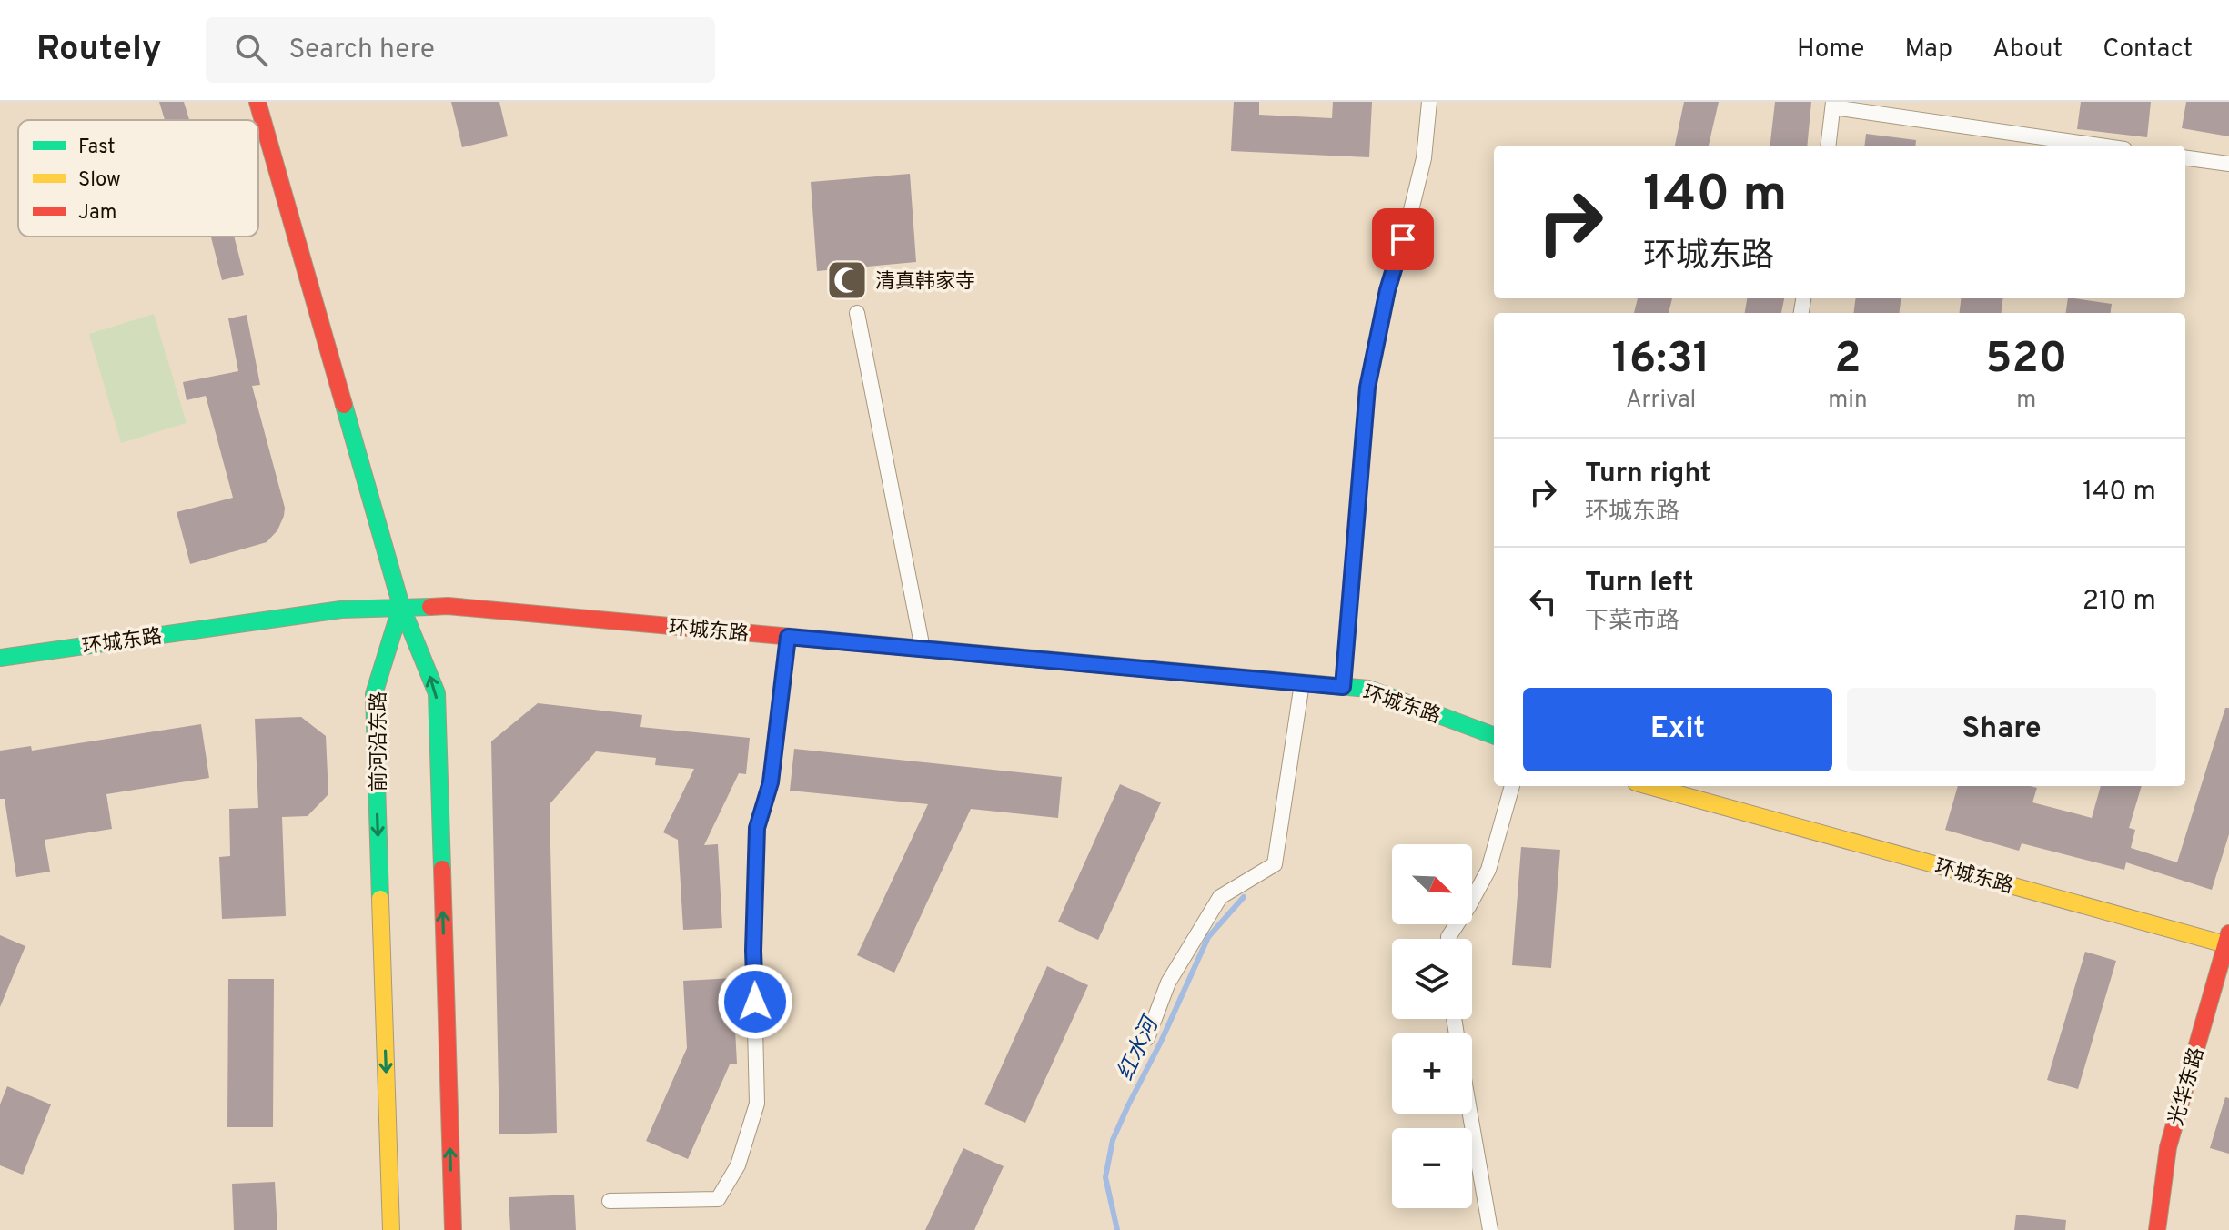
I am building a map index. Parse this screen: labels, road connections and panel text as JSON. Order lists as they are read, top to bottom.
{
  "streets": {
    "main road": ["环城东路", "前河沿东路", "光华东路"]
  },
  "crossings": [
    ["环城东路", "前河沿东路"],
    ["环城东路", "光华东路"]
  ],
  "water": ["红水河"],
  "places": {
    "mosque": ["清真韩家寺"]
  },
  "legend": ["Fast", "Slow", "Jam"],
  "north": "bottom right",
  "page": {
    "header": "Routely",
    "search": "Search here",
    "nav": [
      "Home",
      "Map",
      "About",
      "Contact"
    ],
    "turn": ["140 m", "环城东路"],
    "eta": [
      "16:31",
      "Arrival",
      "2",
      "min",
      "520",
      "m"
    ],
    "list": [
      {
        "name": "Turn right",
        "note": "环城东路",
        "value": "140 m"
      },
      {
        "name": "Turn left",
        "note": "下菜市路",
        "value": "210 m"
      }
    ],
    "buttons": ["Exit", "Share"],
    "map_buttons": ["+", "−"]
  }
}
